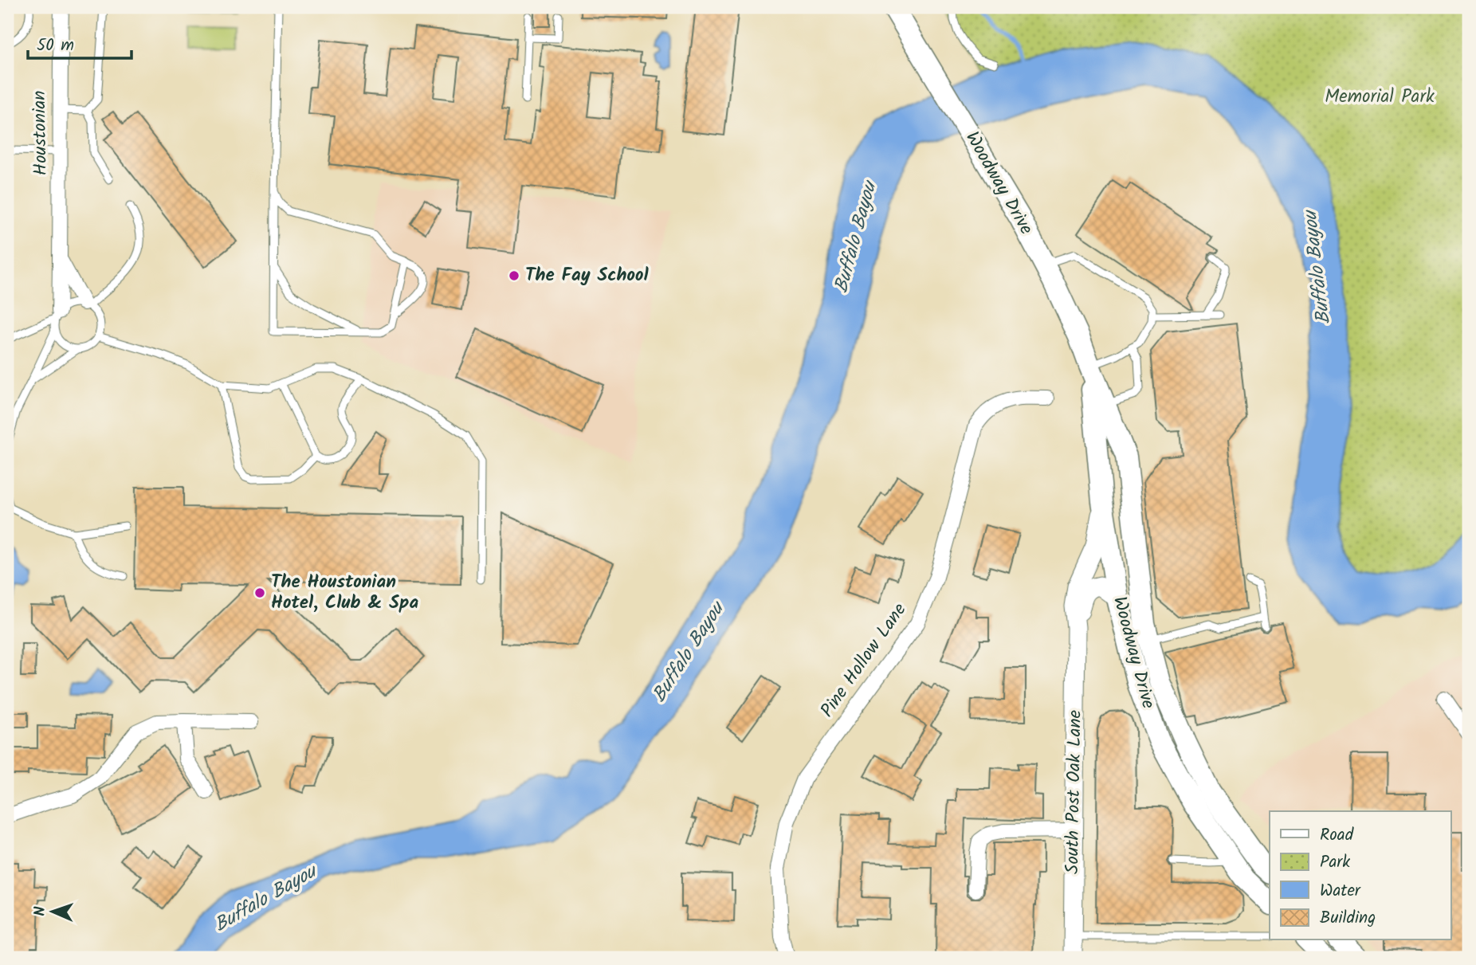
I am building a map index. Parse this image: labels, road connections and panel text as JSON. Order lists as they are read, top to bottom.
{
  "streets": {
    "main road": ["Woodway Drive"],
    "street": ["Houstonian", "Pine Hollow Lane", "South Post Oak Lane"]
  },
  "crossings": [
    ["Woodway Drive", "South Post Oak Lane"]
  ],
  "water": ["Buffalo Bayou"],
  "parks": ["Memorial Park"],
  "places": ["The Fay School", "The Houstonian Hotel, Club & Spa"],
  "legend": [
    "Road",
    "Park",
    "Water",
    "Building"
  ],
  "scale_bar": "50 m",
  "north": "left"
}
